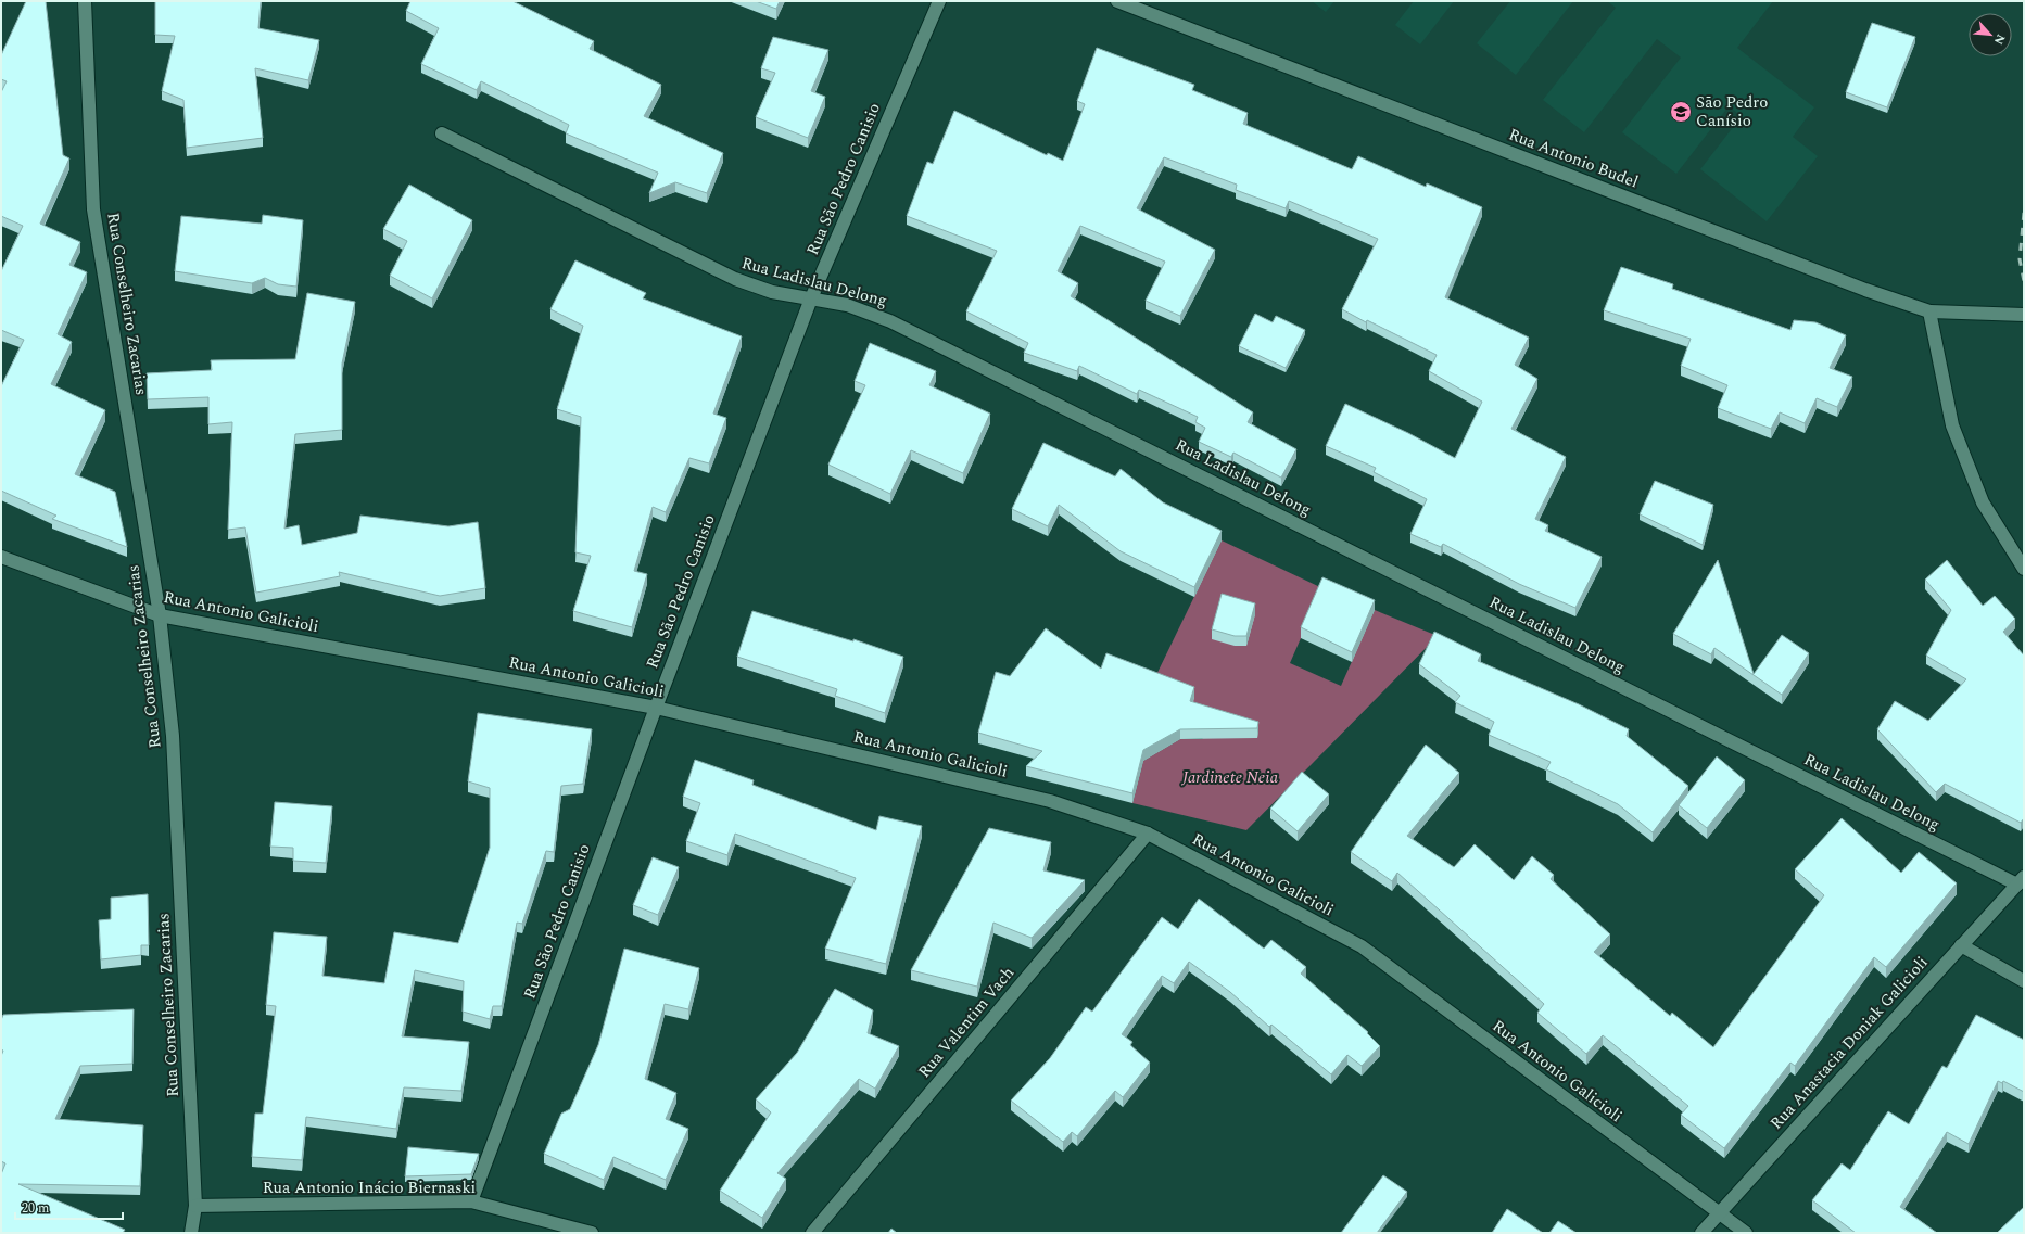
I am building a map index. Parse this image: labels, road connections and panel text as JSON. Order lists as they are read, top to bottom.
{
  "streets": {
    "street": [
      "Rua Antonio Budel",
      "Rua São Pedro Canisio",
      "Rua Ladislau Delong",
      "Rua Conselheiro Zacarias",
      "Rua Antonio Galicioli",
      "Rua Valentim Vach",
      "Rua Anastacia Doniak Galicioli",
      "Rua Antonio Inácio Biernaski"
    ]
  },
  "crossings": [
    ["Rua São Pedro Canisio", "Rua Ladislau Delong"],
    ["Rua São Pedro Canisio", "Rua Antonio Galicioli"],
    ["Rua São Pedro Canisio", "Rua Antonio Inácio Biernaski"],
    ["Rua Ladislau Delong", "Rua Anastacia Doniak Galicioli"],
    ["Rua Conselheiro Zacarias", "Rua Antonio Galicioli"],
    ["Rua Conselheiro Zacarias", "Rua Antonio Inácio Biernaski"],
    ["Rua Antonio Galicioli", "Rua Valentim Vach"],
    ["Rua Antonio Galicioli", "Rua Anastacia Doniak Galicioli"]
  ],
  "parks": ["Jardinete Neia"],
  "places": {
    "school or university": ["São Pedro Canísio"]
  },
  "scale_bar": "20 m",
  "north": "bottom right"
}
